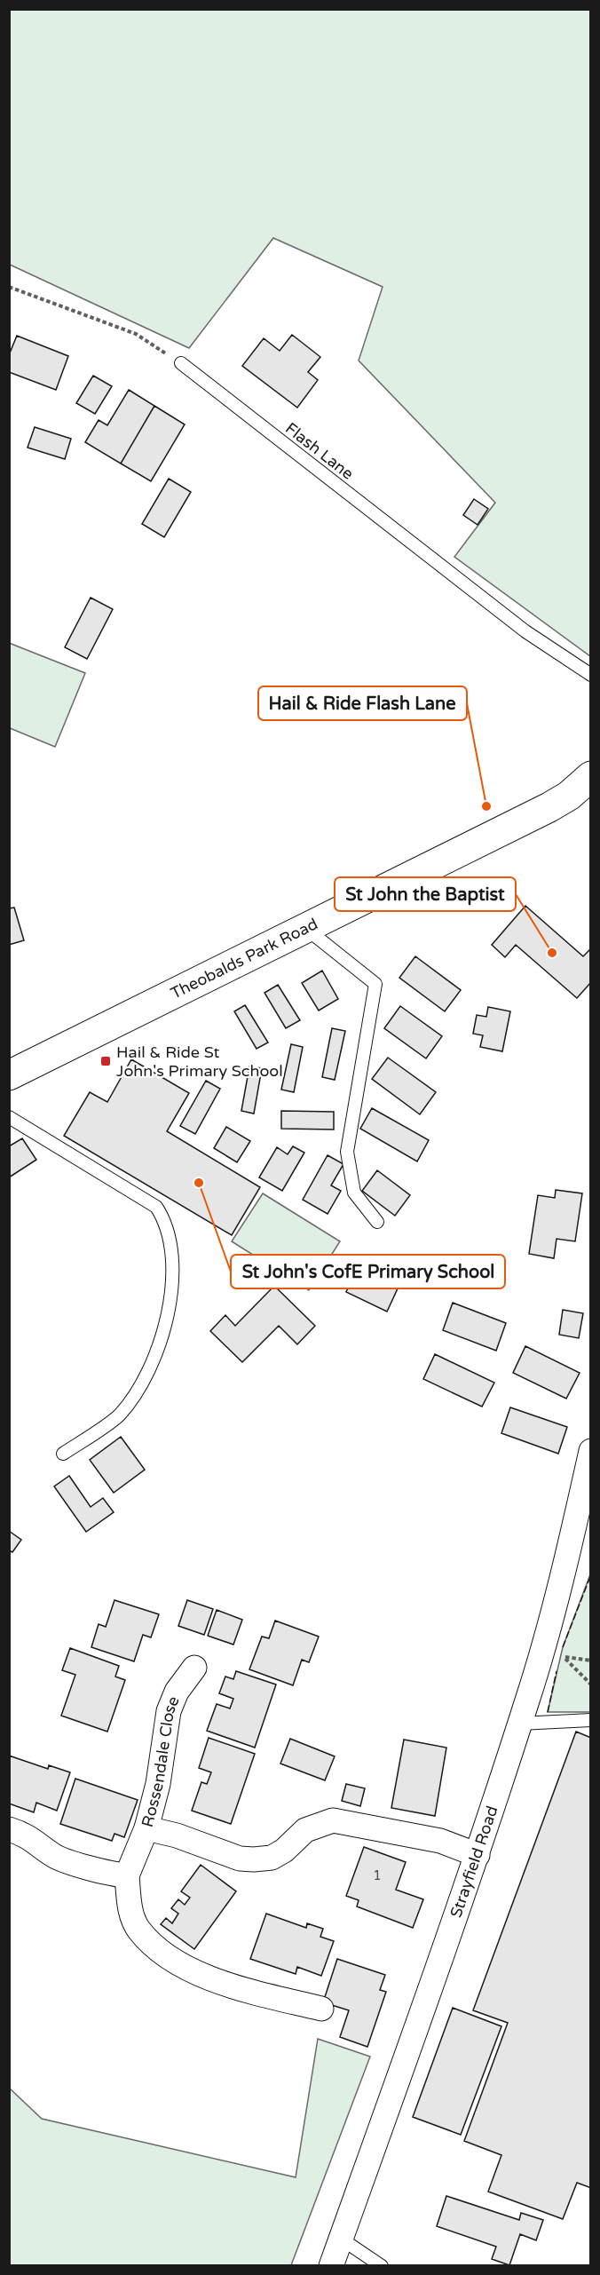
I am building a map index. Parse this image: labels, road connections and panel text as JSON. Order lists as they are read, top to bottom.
{
  "streets": {
    "street": ["Theobalds Park Road", "Rossendale Close", "Strayfield Road"],
    "lane": ["Flash Lane"]
  },
  "crossings": [
    ["Rossendale Close", "Strayfield Road"]
  ],
  "places": {
    "other": ["Hail & Ride Flash Lane", "St John the Baptist", "St John's CofE Primary School"],
    "transit": ["Hail & Ride St John's Primary School"]
  },
  "house_numbers": ["1"]
}
